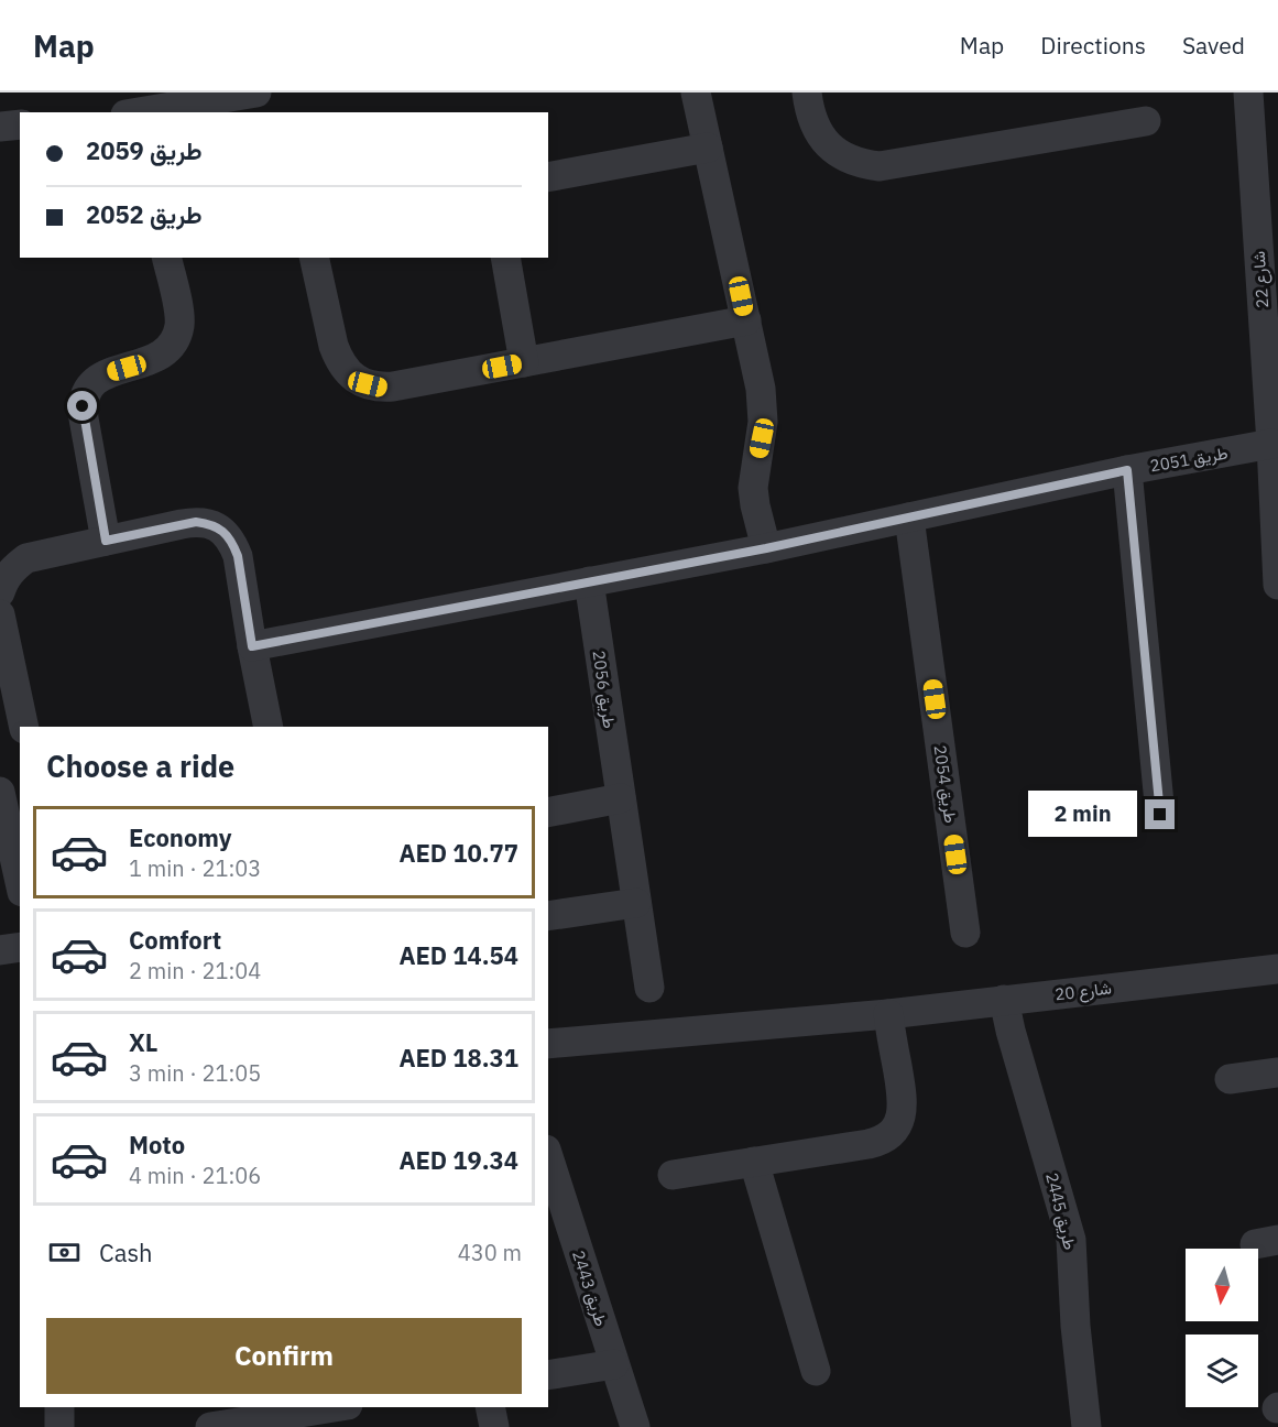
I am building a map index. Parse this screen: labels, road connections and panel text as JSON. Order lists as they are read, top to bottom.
{
  "streets": {
    "street": [
      "شارع 22",
      "طريق 2051",
      "طريق 2056",
      "طريق 2054",
      "شارع 20",
      "طريق 2445",
      "طريق 2443"
    ]
  },
  "crossings": [
    ["شارع 22", "طريق 2051"],
    ["طريق 2051", "طريق 2056"],
    ["طريق 2051", "طريق 2054"],
    ["شارع 20", "طريق 2445"]
  ],
  "north": "bottom",
  "page": {
    "header": "Map",
    "nav": ["Map", "Directions", "Saved"],
    "banner": ["طريق 2059", "طريق 2052"],
    "heading": "Choose a ride",
    "bubble": "2 min",
    "list": [
      {
        "name": "Economy",
        "note": "1 min · 21:03",
        "value": "AED 10.77"
      },
      {
        "name": "Comfort",
        "note": "2 min · 21:04",
        "value": "AED 14.54"
      },
      {
        "name": "XL",
        "note": "3 min · 21:05",
        "value": "AED 18.31"
      },
      {
        "name": "Moto",
        "note": "4 min · 21:06",
        "value": "AED 19.34"
      }
    ],
    "pay": ["Cash", "430 m"],
    "buttons": "Confirm"
  }
}
